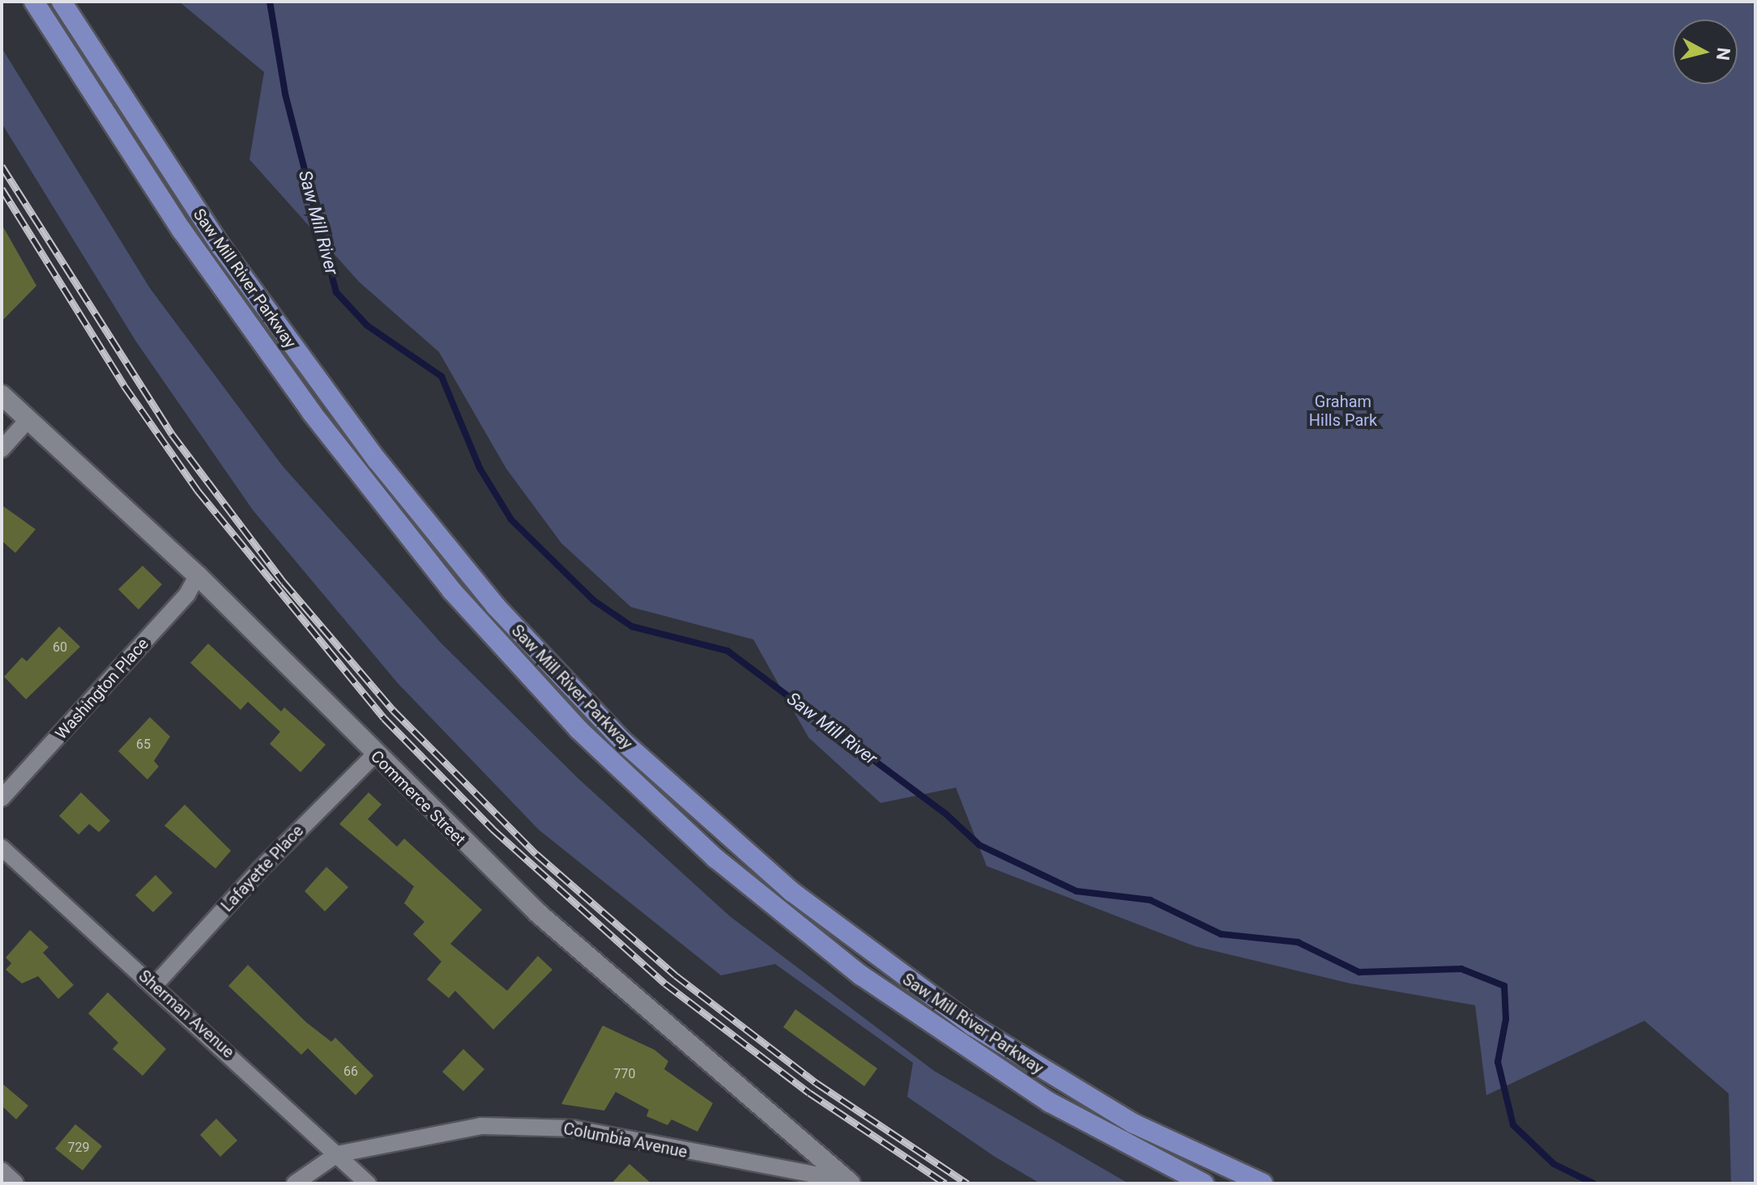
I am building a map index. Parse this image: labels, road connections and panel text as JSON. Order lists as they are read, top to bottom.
{
  "streets": {
    "highway": ["Saw Mill River Parkway"],
    "main road": ["Commerce Street"],
    "street": [
      "Washington Place",
      "Lafayette Place",
      "Sherman Avenue",
      "Columbia Avenue"
    ]
  },
  "crossings": [
    ["Washington Place", "Commerce Street"],
    ["Commerce Street", "Lafayette Place"],
    ["Commerce Street", "Columbia Avenue"],
    ["Lafayette Place", "Sherman Avenue"],
    ["Sherman Avenue", "Columbia Avenue"]
  ],
  "water": ["Saw Mill River"],
  "parks": ["Graham Hills Park"],
  "house_numbers": [
    "60",
    "65",
    "66",
    "770",
    "729"
  ],
  "north": "right"
}
